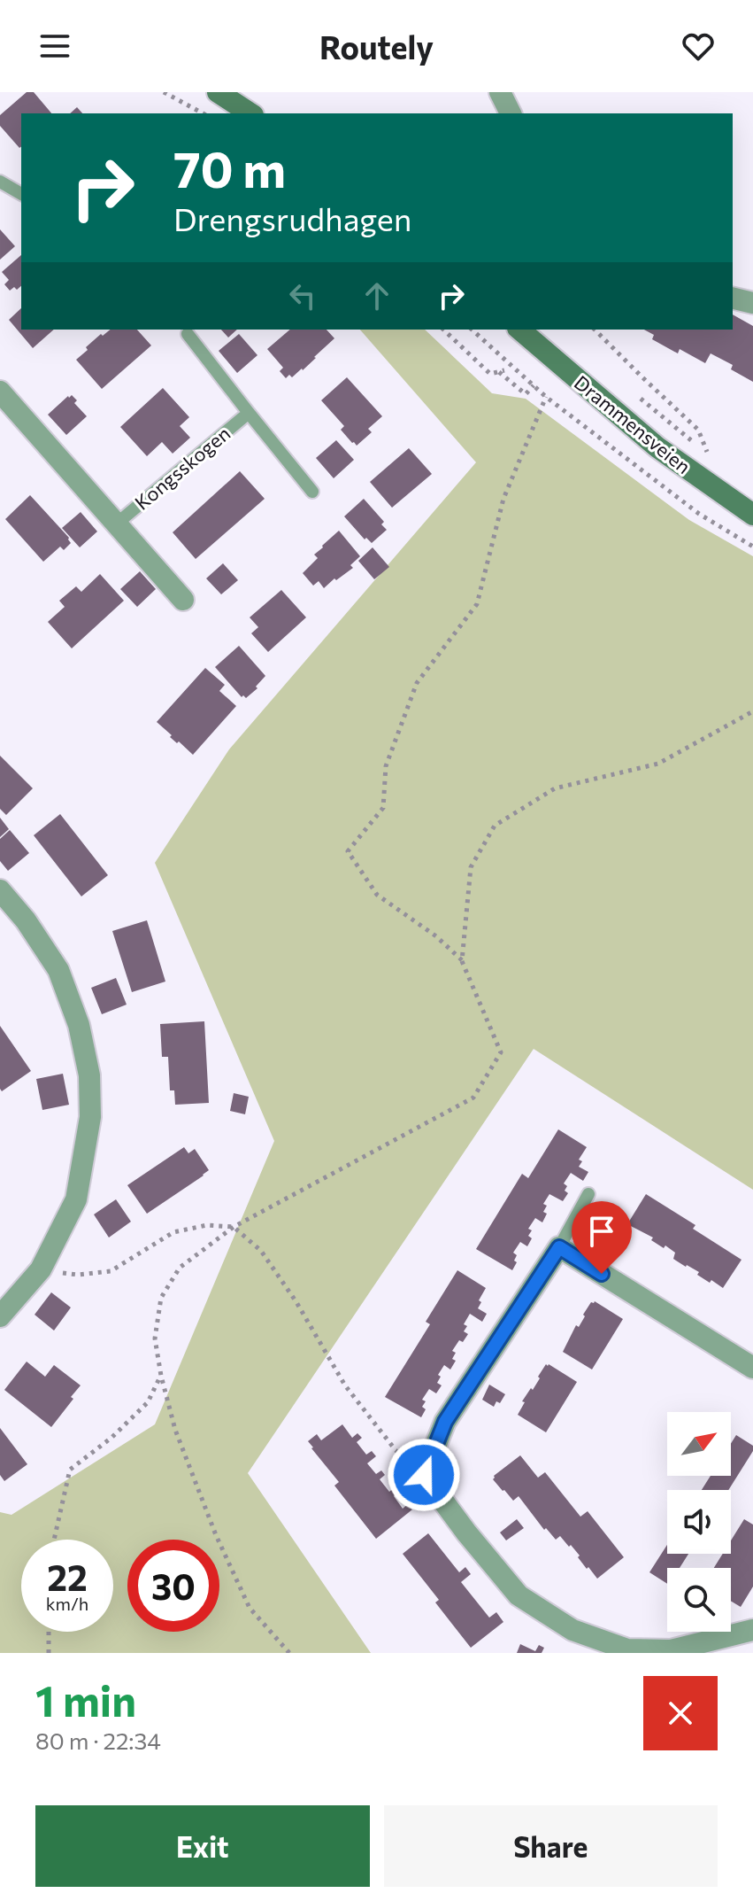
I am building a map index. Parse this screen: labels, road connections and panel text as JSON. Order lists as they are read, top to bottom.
{
  "streets": {
    "main road": ["Drammensveien"],
    "street": ["Kongsskogen"]
  },
  "north": "top right",
  "page": {
    "header": "Routely",
    "turn": ["70 m", "Drengsrudhagen"],
    "speed": "22 km/h",
    "limit": "30",
    "heading": ["1 min", "80 m · 22:34"],
    "buttons": ["Exit", "Share"]
  }
}
